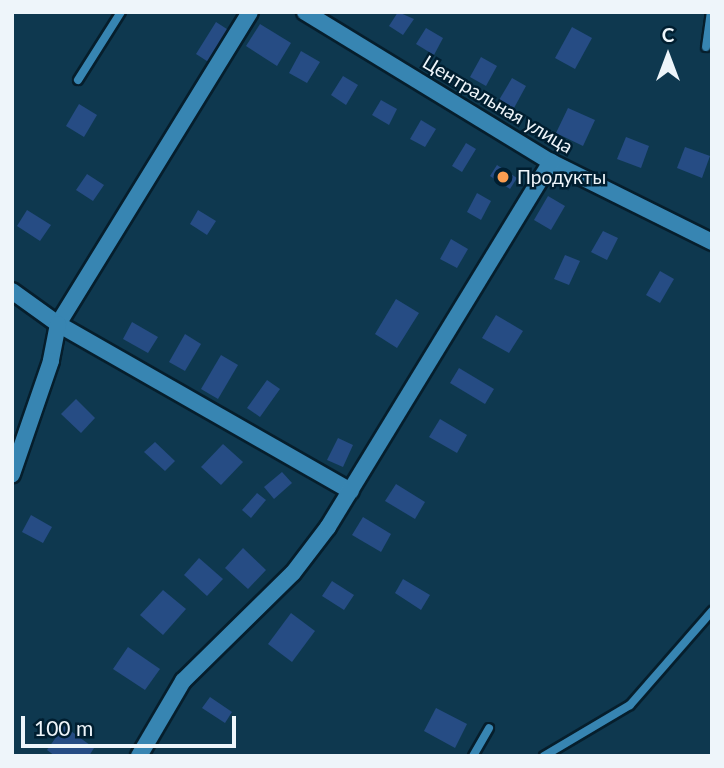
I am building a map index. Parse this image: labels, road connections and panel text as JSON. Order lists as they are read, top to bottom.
{
  "streets": {
    "street": ["Центральная улица"]
  },
  "places": ["Продукты"],
  "scale_bar": "100 m",
  "north": "top"
}
